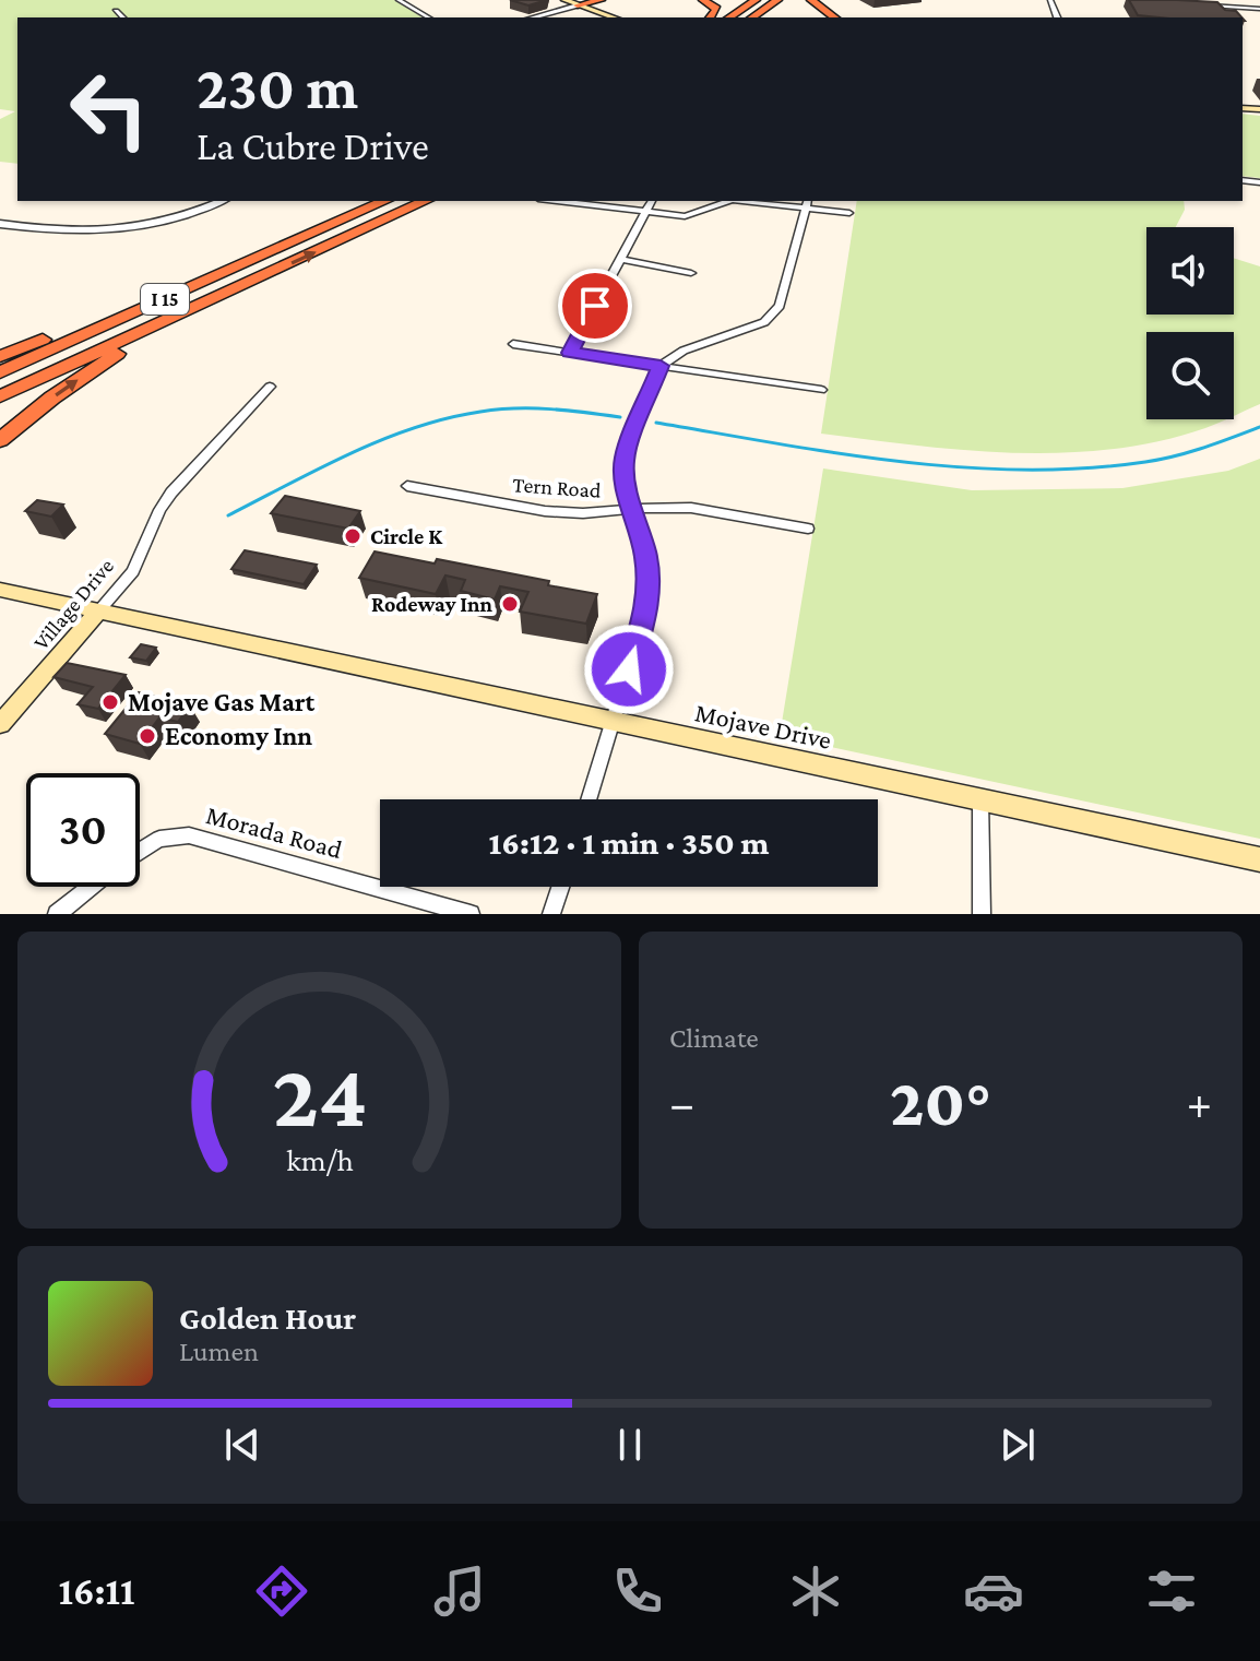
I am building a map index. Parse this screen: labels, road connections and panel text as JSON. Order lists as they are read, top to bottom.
{
  "streets": {
    "highway": ["I 15"],
    "main road": ["Village Drive", "Mojave Drive"],
    "street": ["Tern Road", "Morada Road"]
  },
  "crossings": [
    ["Village Drive", "Mojave Drive"]
  ],
  "places": [
    "Circle K",
    "Rodeway Inn",
    "Mojave Gas Mart",
    "Economy Inn"
  ],
  "page": {
    "turn": ["230 m", "La Cubre Drive"],
    "limit": "30",
    "trip": "16:12 · 1 min · 350 m",
    "tile": "Climate",
    "heat": ["−", "20°", "+"],
    "song": ["Golden Hour", "Lumen"],
    "tabs": "16:11",
    "gauge": ["24", "km/h"]
  }
}
